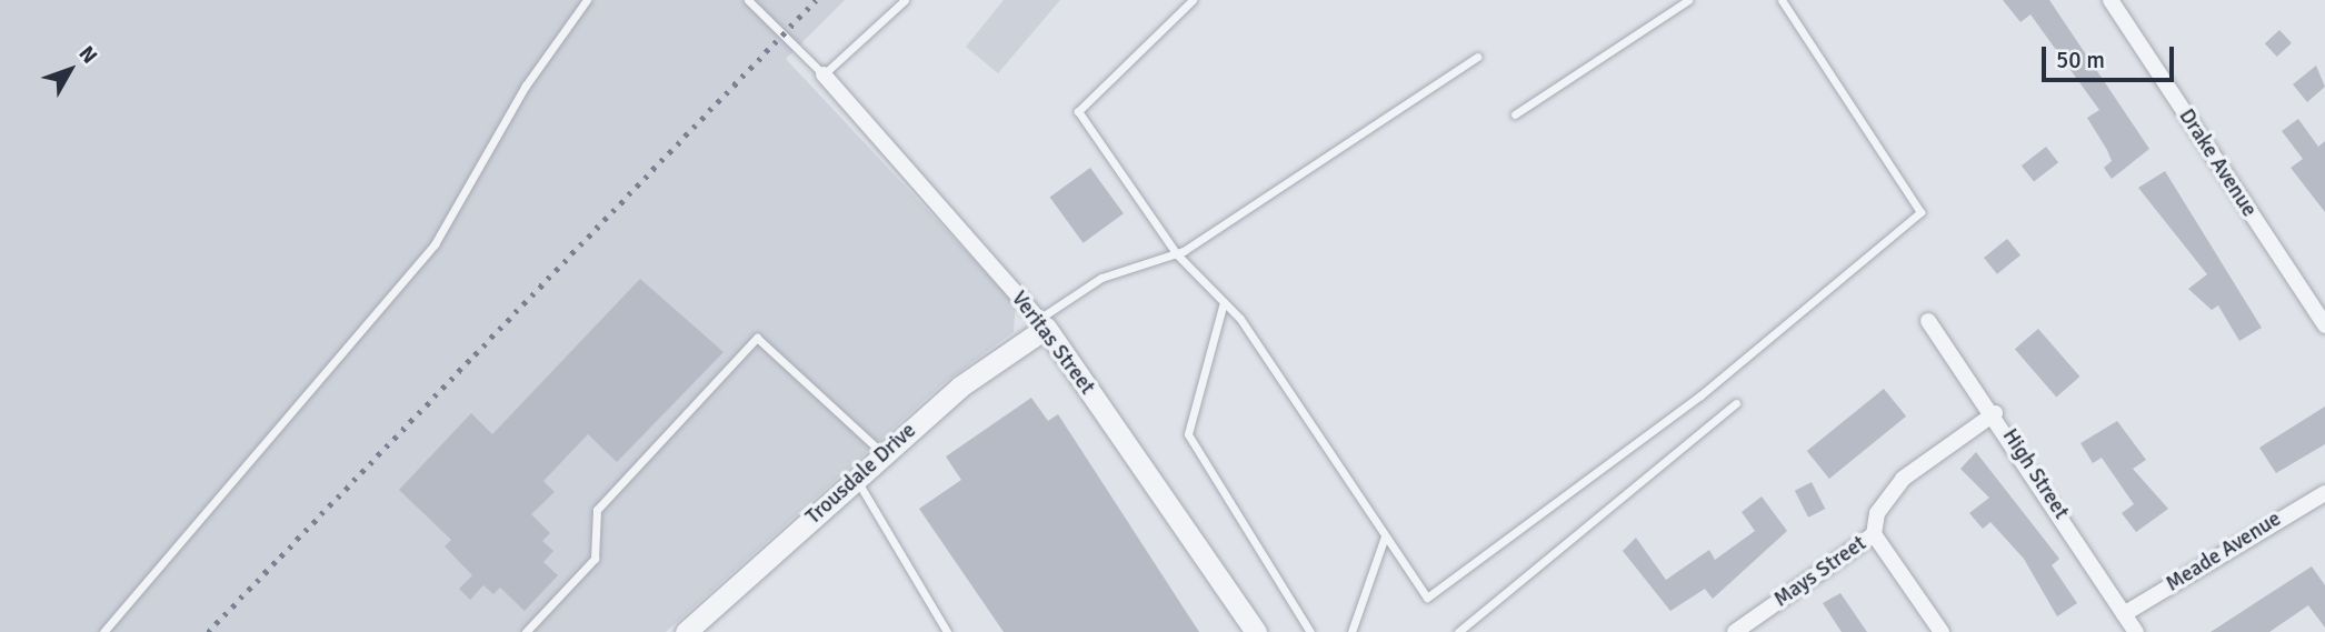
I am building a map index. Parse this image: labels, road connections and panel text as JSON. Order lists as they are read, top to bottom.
{
  "streets": {
    "street": [
      "Drake Avenue",
      "Veritas Street",
      "Trousdale Drive",
      "High Street",
      "Meade Avenue",
      "Mays Street"
    ]
  },
  "crossings": [
    ["Veritas Street", "Trousdale Drive"],
    ["High Street", "Meade Avenue"],
    ["High Street", "Mays Street"]
  ],
  "scale_bar": "50 m",
  "north": "top right"
}
